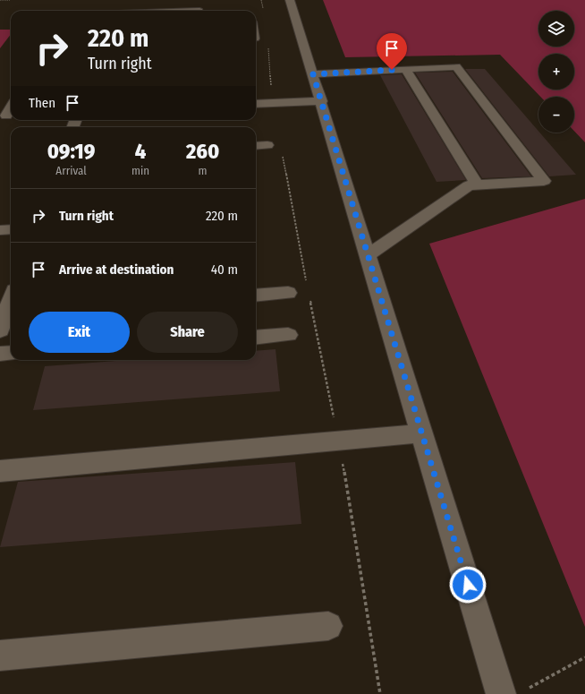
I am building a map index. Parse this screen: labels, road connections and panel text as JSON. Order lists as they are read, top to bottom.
{
  "page": {
    "map_buttons": ["+", "−"],
    "turn": ["220 m", "Turn right"],
    "then": "Then",
    "eta": [
      "09:19",
      "Arrival",
      "4",
      "min",
      "260",
      "m"
    ],
    "list": [
      {
        "name": "Turn right",
        "value": "220 m"
      },
      {
        "name": "Arrive at destination",
        "value": "40 m"
      }
    ],
    "buttons": ["Exit", "Share"]
  }
}
